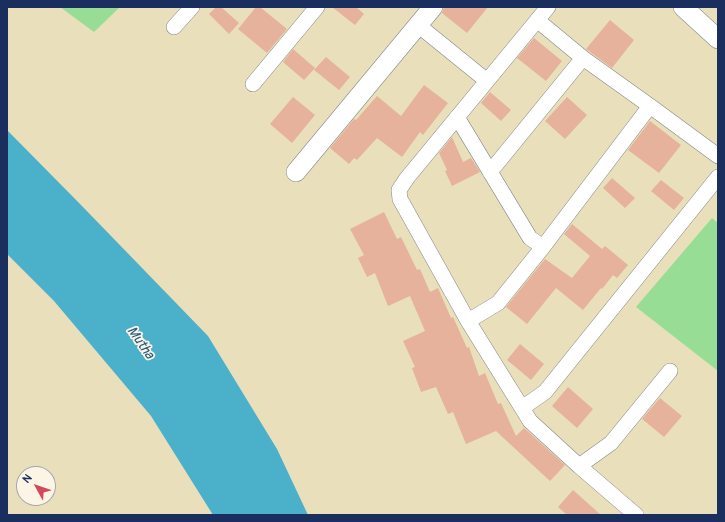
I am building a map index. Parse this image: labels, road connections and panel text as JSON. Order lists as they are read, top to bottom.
{
  "water": ["Mutha"],
  "north": "top left"
}
